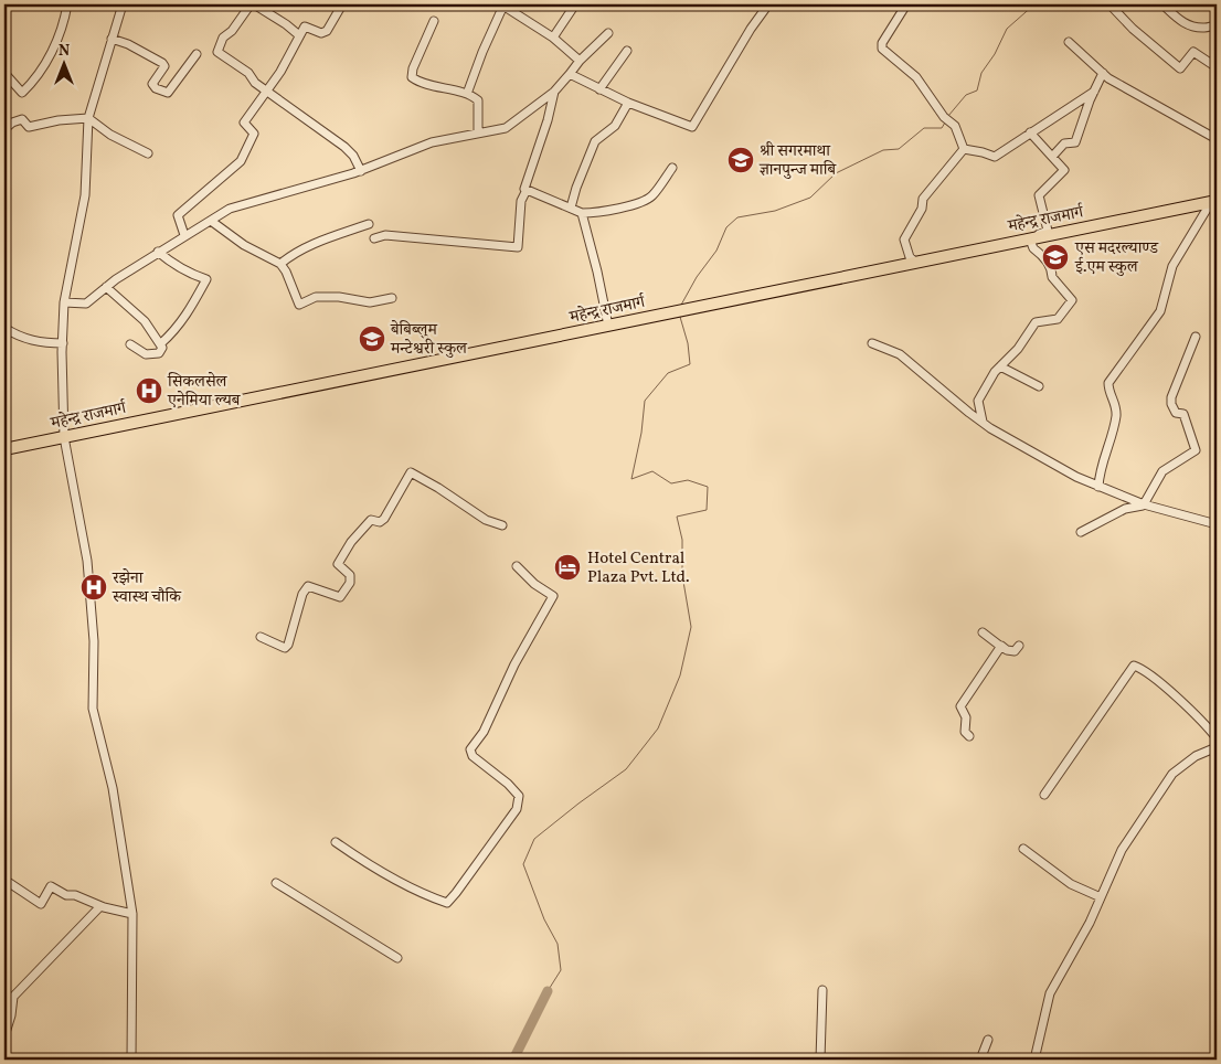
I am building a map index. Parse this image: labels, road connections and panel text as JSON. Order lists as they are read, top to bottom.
{
  "streets": {
    "highway": ["महेन्द्र राजमार्ग"]
  },
  "places": {
    "school or university": ["श्री सगरमाथा ज्ञानपुन्ज माबि", "एस मदरल्याण्ड ई.एम स्कुल", "बेबिब्लुम मन्टेश्वरी स्कुल"],
    "hospital": ["सिकलसेल एनेमिया ल्यब", "रझेना स्वास्थ चौकि"],
    "hotel": ["Hotel Central Plaza Pvt. Ltd."]
  },
  "north": "top"
}
